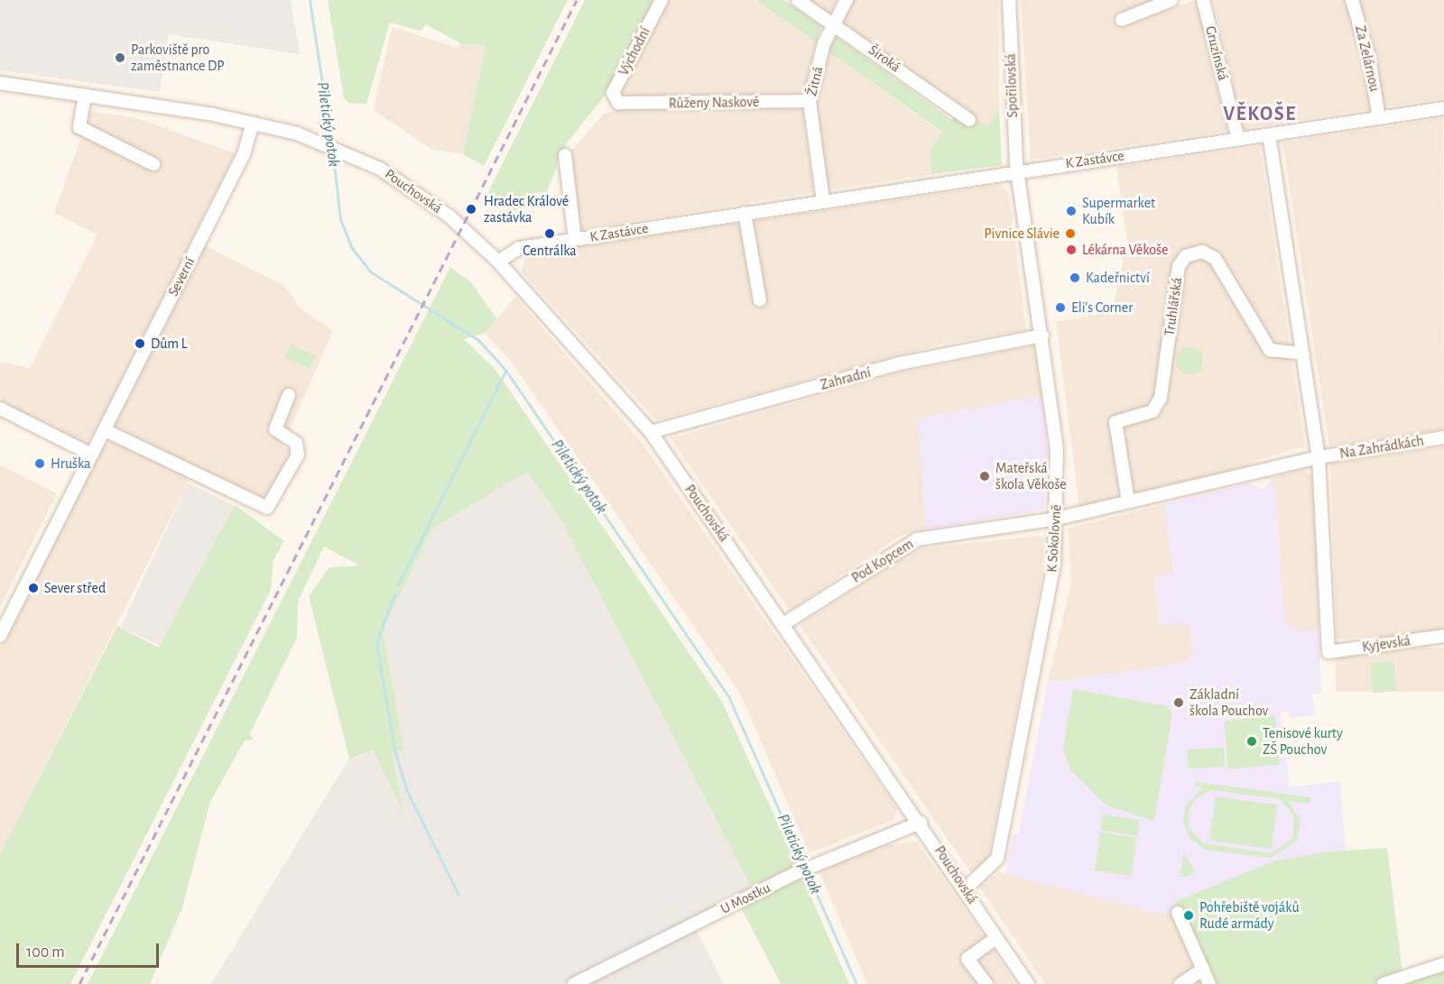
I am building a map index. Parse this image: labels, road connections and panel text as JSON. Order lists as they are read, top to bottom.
{
  "streets": {
    "street": [
      "Východní",
      "Gruzínská",
      "Široká",
      "Za Zelárnou",
      "Žitná",
      "Spořilovská",
      "Růženy Naskové",
      "K Zastávce",
      "Pouchovská",
      "Severní",
      "Truhlářská",
      "Zahradní",
      "Na Zahrádkách",
      "K Sokolovně",
      "Pod Kopcem",
      "Kyjevská",
      "U Mostku"
    ]
  },
  "crossings": [
    ["Východní", "Růženy Naskové"],
    ["Gruzínská", "K Zastávce"],
    ["Široká", "Žitná"],
    ["Za Zelárnou", "K Zastávce"],
    ["Žitná", "Růženy Naskové"],
    ["Žitná", "K Zastávce"],
    ["Spořilovská", "K Zastávce"],
    ["Spořilovská", "K Sokolovně"],
    ["K Zastávce", "Pouchovská"],
    ["K Zastávce", "K Sokolovně"],
    ["Pouchovská", "Severní"],
    ["Pouchovská", "Zahradní"],
    ["Pouchovská", "K Sokolovně"],
    ["Pouchovská", "Pod Kopcem"],
    ["Pouchovská", "U Mostku"],
    ["Zahradní", "K Sokolovně"],
    ["Na Zahrádkách", "Kyjevská"],
    ["K Sokolovně", "Pod Kopcem"]
  ],
  "districts": ["VĚKOŠE"],
  "water": ["Piletický potok"],
  "places": [
    "Parkoviště pro zaměstnance DP",
    "Hradec Králové zastávka",
    "Supermarket Kubík",
    "Centrálka",
    "Pivnice Slávie",
    "Lékárna Věkoše",
    "Kadeřnictví",
    "Eli's Corner",
    "Dům L",
    "Hruška",
    "Mateřská škola Věkoše",
    "Sever střed",
    "Základní škola Pouchov",
    "Tenisové kurty ZŠ Pouchov",
    "Pohřebiště vojáků Rudé armády"
  ],
  "scale_bar": "100 m"
}
